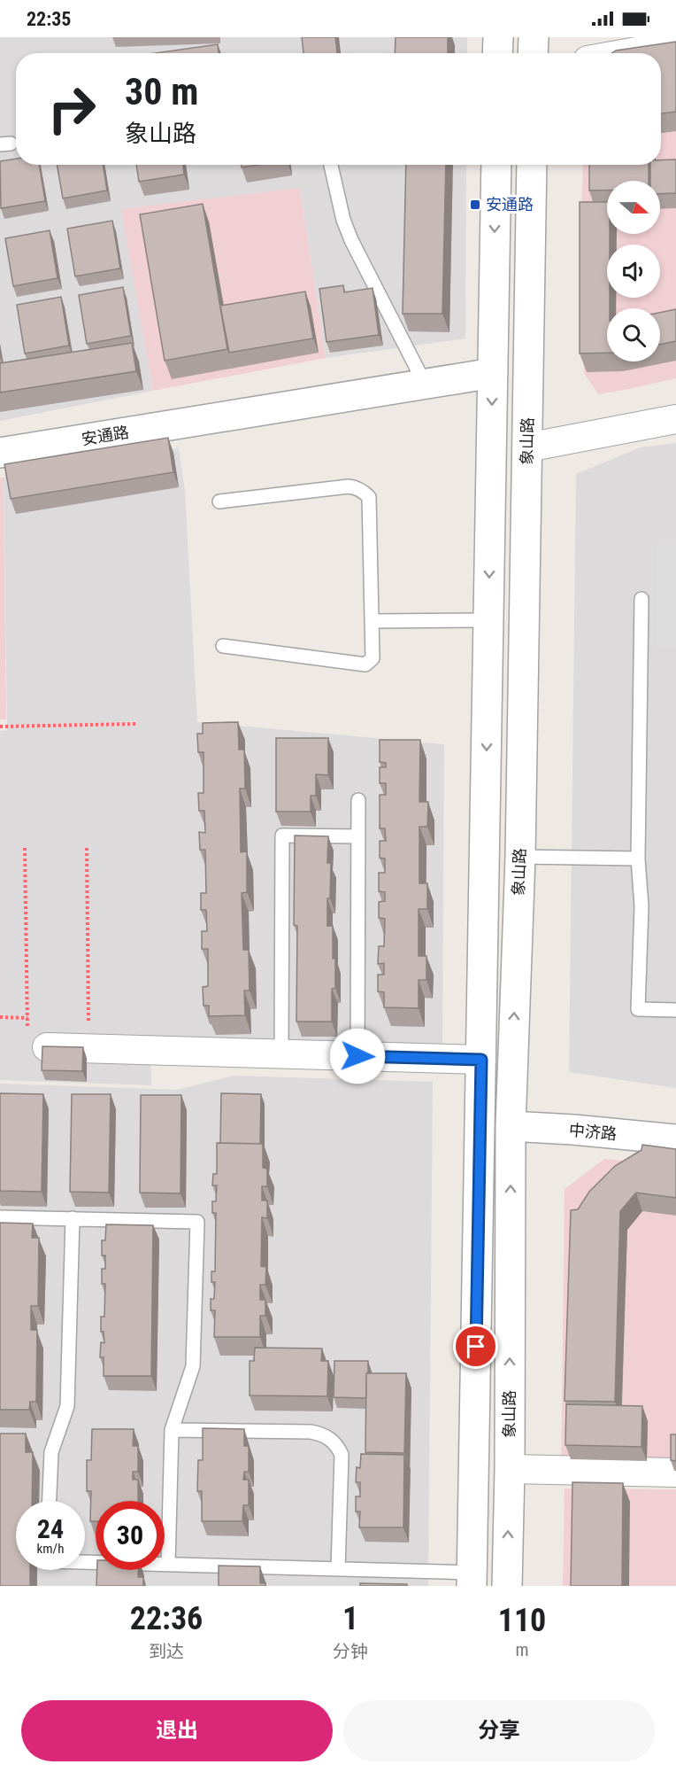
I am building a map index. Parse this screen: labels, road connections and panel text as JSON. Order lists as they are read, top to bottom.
{
  "streets": {
    "street": ["安通路", "象山路", "中济路"]
  },
  "crossings": [
    ["象山路", "中济路"]
  ],
  "places": {
    "transit": ["安通路"]
  },
  "north": "right",
  "page": {
    "status": "22:35",
    "turn": ["30 m", "象山路"],
    "speed": "24 km/h",
    "limit": "30",
    "eta": [
      "22:36",
      "到达",
      "1",
      "分钟",
      "110",
      "m"
    ],
    "buttons": ["退出", "分享"]
  }
}
